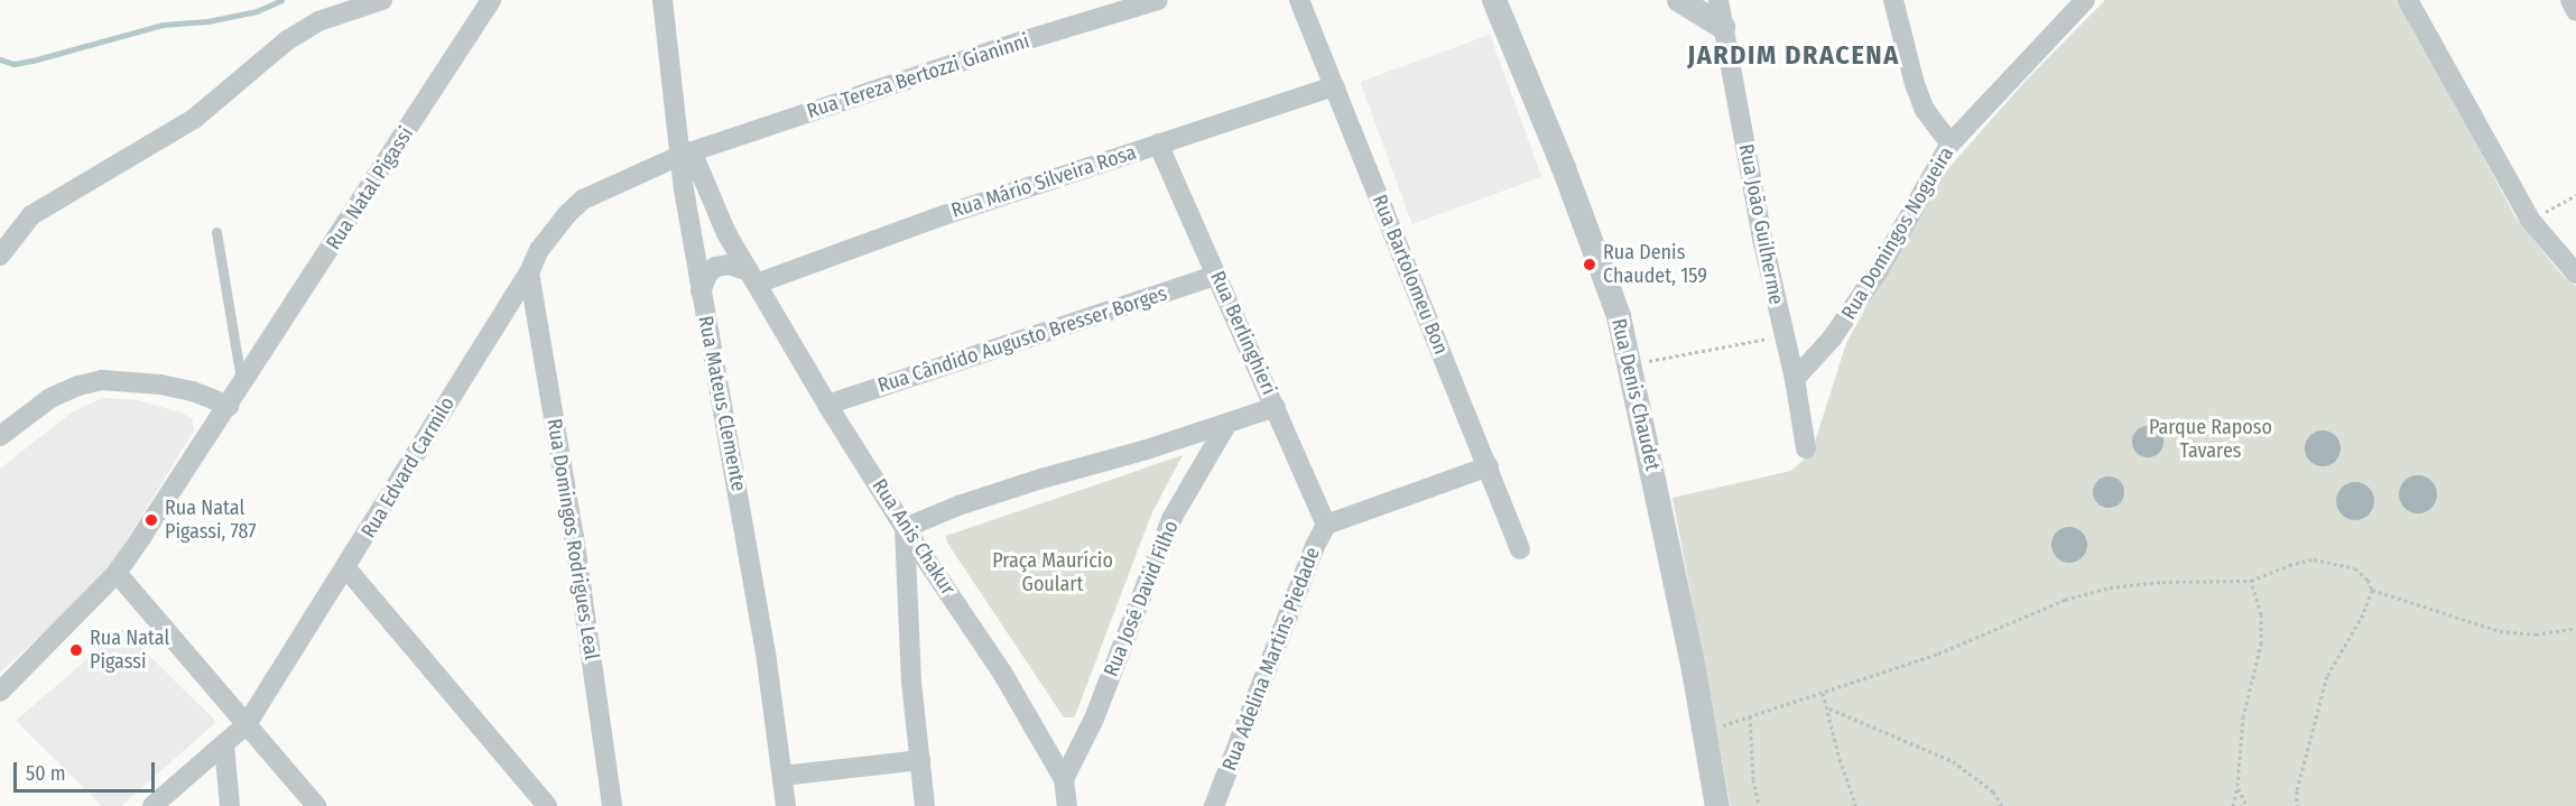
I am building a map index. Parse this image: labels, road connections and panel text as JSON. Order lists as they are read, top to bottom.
{
  "streets": {
    "street": [
      "Rua Tereza Bertozzi Gianinni",
      "Rua Mário Silveira Rosa",
      "Rua Natal Pigassi",
      "Rua João Guilherme",
      "Rua Domingos Nogueira",
      "Rua Bartolomeu Bon",
      "Rua Berlinghieri",
      "Rua Cândido Augusto Bresser Borges",
      "Rua Denis Chaudet",
      "Rua Mateus Clemente",
      "Rua Edvard Carmilo",
      "Rua Anis Chakur",
      "Rua Domingos Rodrigues Leal",
      "Rua José David Filho",
      "Rua Adelina Martins Piedade"
    ]
  },
  "crossings": [
    ["Rua Tereza Bertozzi Gianinni", "Rua Mateus Clemente"],
    ["Rua Tereza Bertozzi Gianinni", "Rua Edvard Carmilo"],
    ["Rua Tereza Bertozzi Gianinni", "Rua Anis Chakur"],
    ["Rua Mário Silveira Rosa", "Rua Bartolomeu Bon"],
    ["Rua Mário Silveira Rosa", "Rua Berlinghieri"],
    ["Rua Mário Silveira Rosa", "Rua Anis Chakur"],
    ["Rua João Guilherme", "Rua Domingos Nogueira"],
    ["Rua Bartolomeu Bon", "Rua Adelina Martins Piedade"],
    ["Rua Berlinghieri", "Rua Cândido Augusto Bresser Borges"],
    ["Rua Berlinghieri", "Rua Adelina Martins Piedade"],
    ["Rua Cândido Augusto Bresser Borges", "Rua Anis Chakur"],
    ["Rua Mateus Clemente", "Rua Edvard Carmilo"],
    ["Rua Mateus Clemente", "Rua Anis Chakur"],
    ["Rua Edvard Carmilo", "Rua Anis Chakur"],
    ["Rua Edvard Carmilo", "Rua Domingos Rodrigues Leal"],
    ["Rua Anis Chakur", "Rua José David Filho"]
  ],
  "districts": ["JARDIM DRACENA"],
  "parks": ["Parque Raposo Tavares", "Praça Maurício Goulart"],
  "places": ["Rua Denis Chaudet, 159", "Rua Natal Pigassi, 787", "Rua Natal Pigassi"],
  "scale_bar": "50 m"
}
